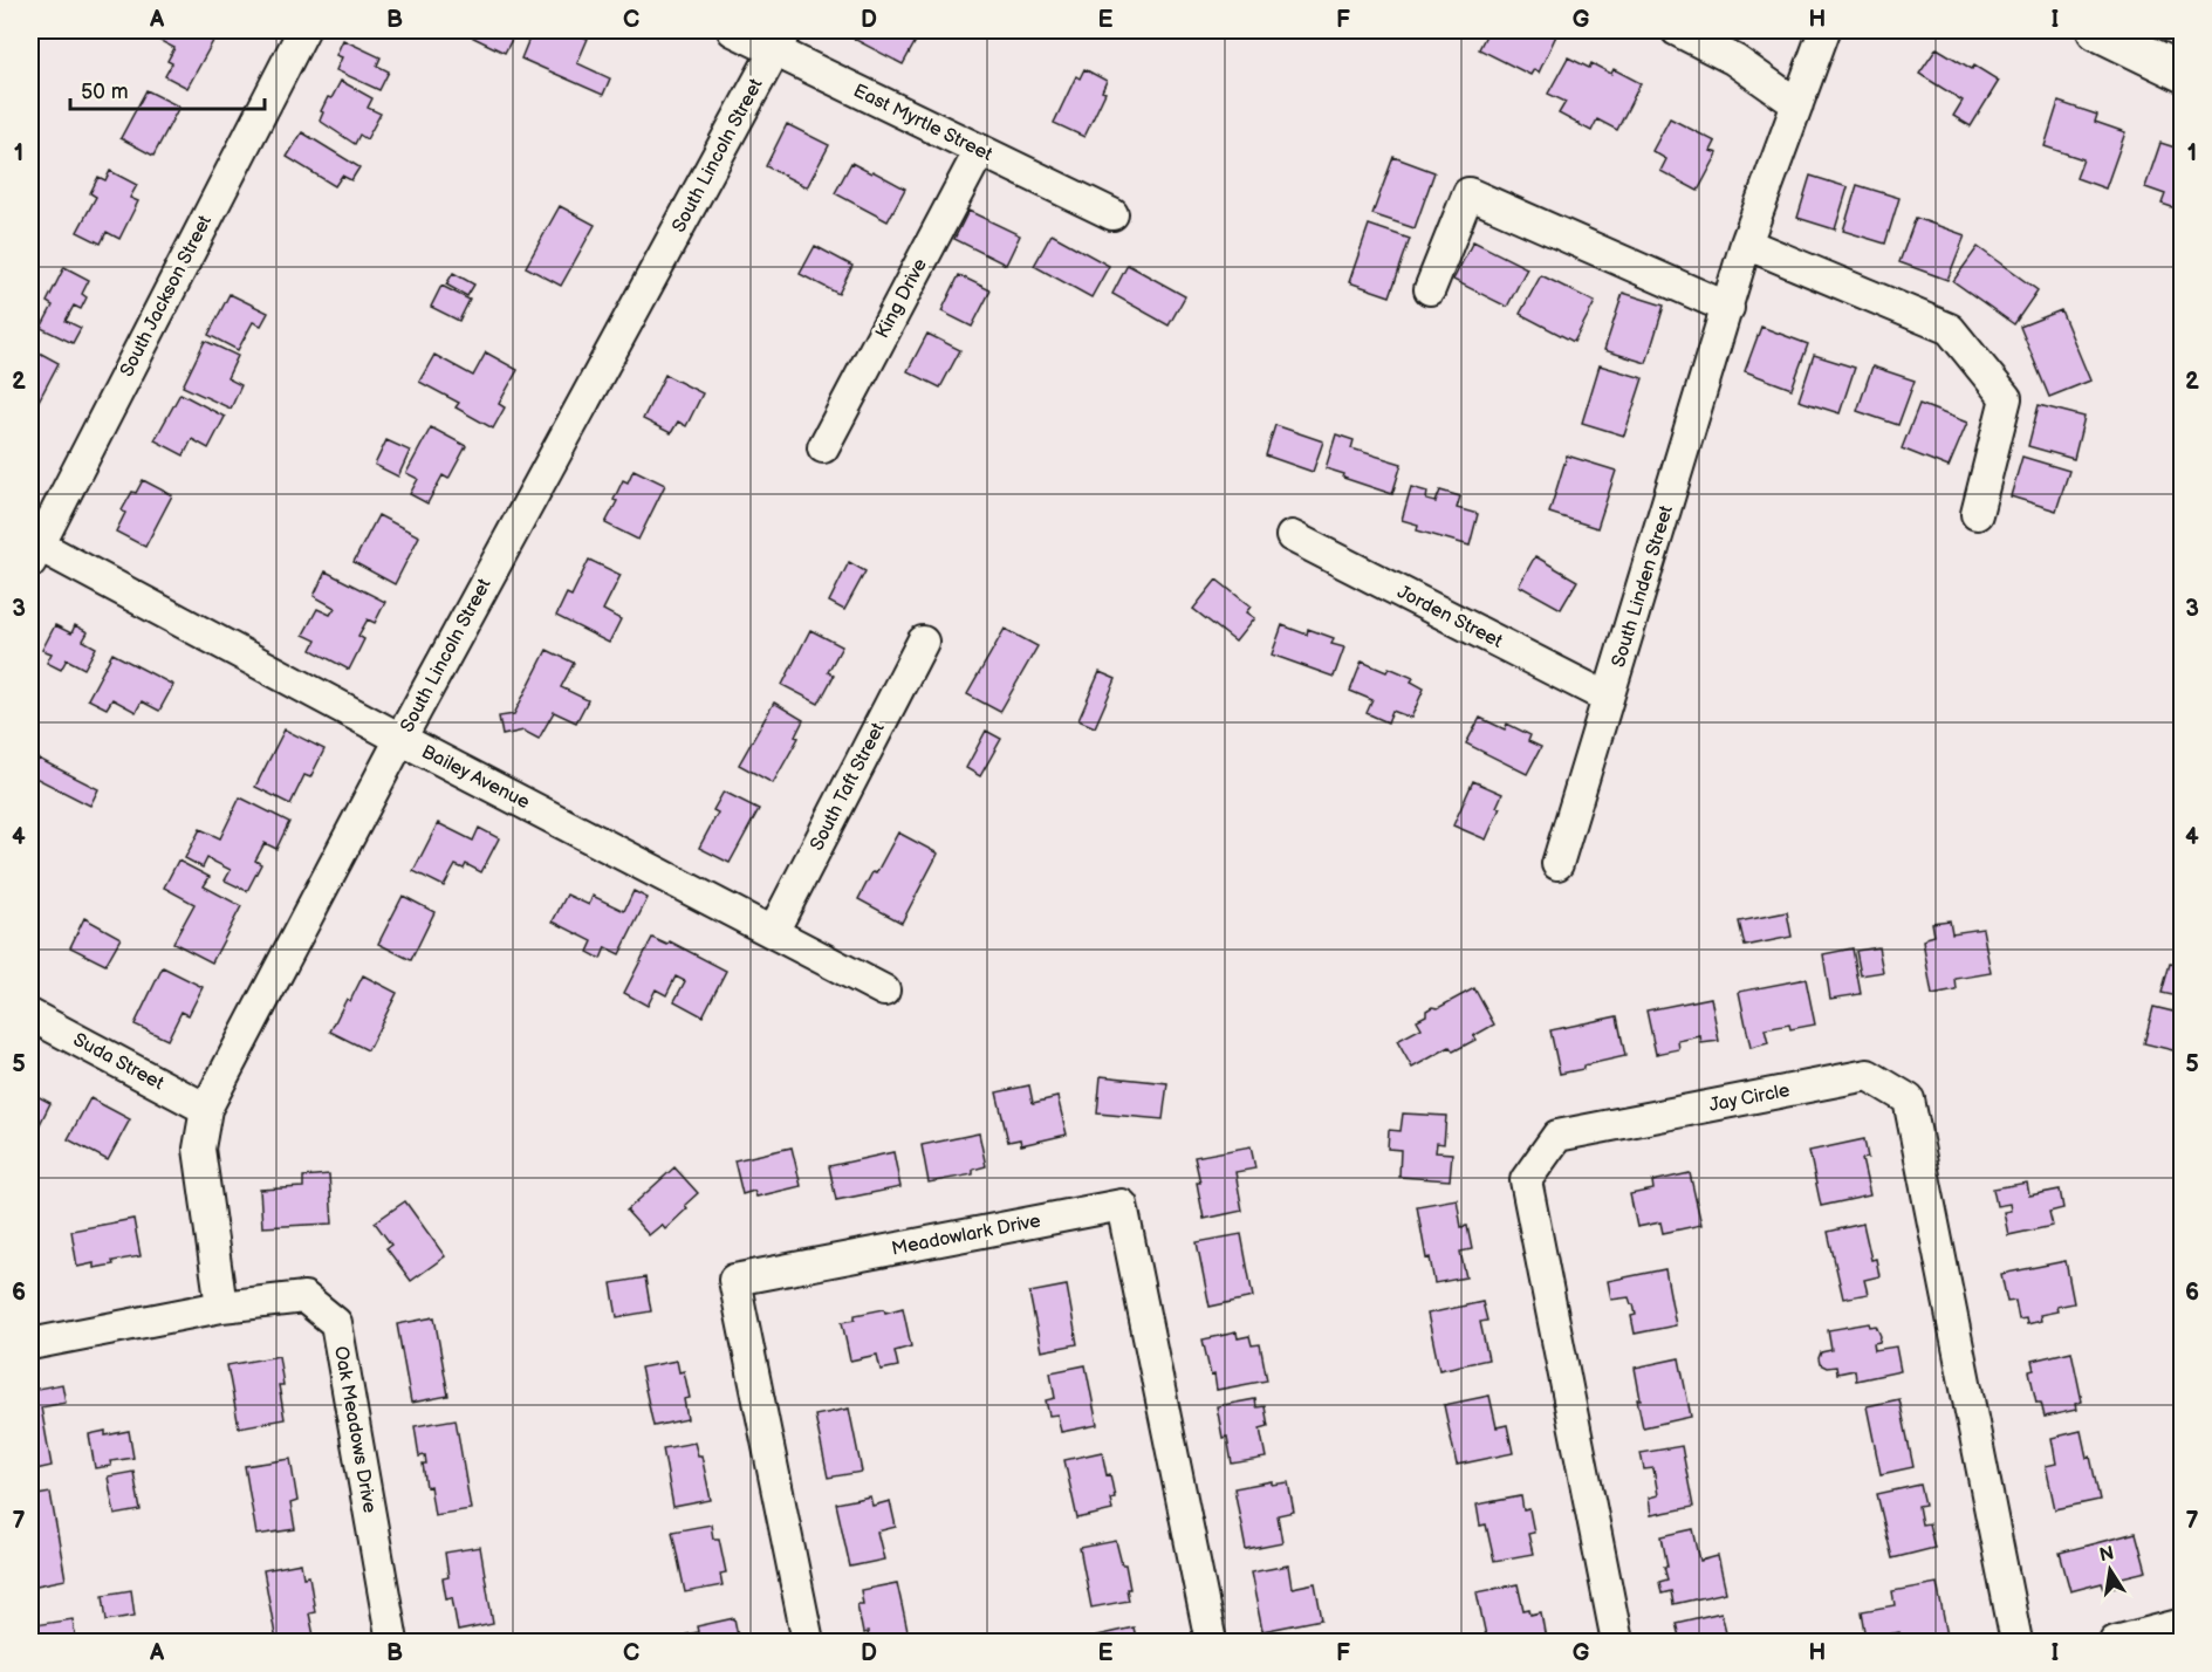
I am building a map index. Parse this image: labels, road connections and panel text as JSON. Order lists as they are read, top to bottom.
{
  "streets": {
    "street": [
      "East Myrtle Street",
      "South Lincoln Street",
      "South Jackson Street",
      "King Drive",
      "South Linden Street",
      "Jorden Street",
      "Bailey Avenue",
      "South Taft Street",
      "Suda Street",
      "Jay Circle",
      "Meadowlark Drive",
      "Oak Meadows Drive"
    ]
  },
  "crossings": [
    ["East Myrtle Street", "South Lincoln Street"],
    ["East Myrtle Street", "King Drive"],
    ["South Lincoln Street", "Bailey Avenue"],
    ["South Lincoln Street", "Suda Street"],
    ["South Lincoln Street", "Oak Meadows Drive"],
    ["South Jackson Street", "Bailey Avenue"],
    ["South Linden Street", "Jorden Street"],
    ["Bailey Avenue", "South Taft Street"]
  ],
  "scale_bar": "50 m",
  "north": "top",
  "grid": {
    "columns": [
      "A",
      "B",
      "C",
      "D",
      "E",
      "F",
      "G",
      "H",
      "I"
    ],
    "rows": [
      "1",
      "2",
      "3",
      "4",
      "5",
      "6",
      "7"
    ]
  }
}
